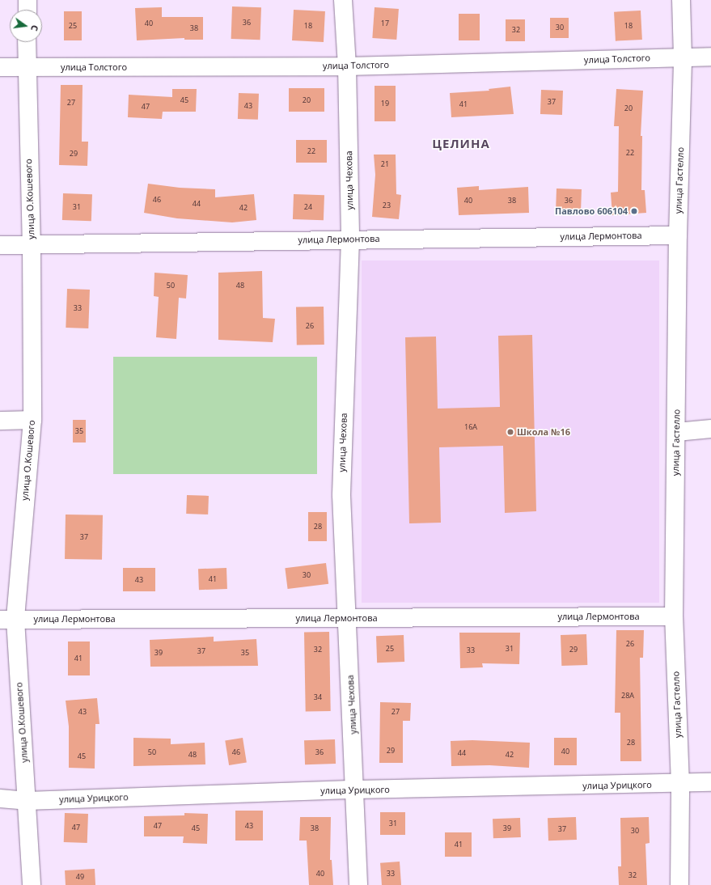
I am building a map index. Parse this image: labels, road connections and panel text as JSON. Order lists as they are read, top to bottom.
{
  "streets": {
    "street": [
      "улица Толстого",
      "улица Чехова",
      "улица Гастелло",
      "улица О.Кошевого",
      "улица Лермонтова",
      "улица Урицкого"
    ]
  },
  "crossings": [
    ["улица Толстого", "улица Чехова"],
    ["улица Толстого", "улица Гастелло"],
    ["улица Толстого", "улица О.Кошевого"],
    ["улица Чехова", "улица Лермонтова"],
    ["улица Чехова", "улица Урицкого"],
    ["улица Гастелло", "улица Лермонтова"],
    ["улица Гастелло", "улица Урицкого"],
    ["улица О.Кошевого", "улица Лермонтова"],
    ["улица О.Кошевого", "улица Урицкого"]
  ],
  "districts": ["ЦЕЛИНА"],
  "places": ["Павлово 606104", "Школа №16"],
  "house_numbers": [
    "36",
    "40",
    "17",
    "25",
    "18",
    "18",
    "30",
    "38",
    "32",
    "45",
    "20",
    "37",
    "27",
    "19",
    "41",
    "43",
    "47",
    "20",
    "22",
    "22",
    "29",
    "21",
    "46",
    "40",
    "38",
    "36",
    "44",
    "23",
    "31",
    "24",
    "42",
    "50",
    "48",
    "33",
    "26",
    "16А",
    "35",
    "28",
    "37",
    "30",
    "41",
    "43",
    "26",
    "25",
    "31",
    "32",
    "29",
    "33",
    "37",
    "39",
    "35",
    "41",
    "28А",
    "34",
    "43",
    "27",
    "28",
    "29",
    "40",
    "50",
    "46",
    "36",
    "44",
    "48",
    "42",
    "45",
    "31",
    "47",
    "43",
    "47",
    "45",
    "38",
    "39",
    "37",
    "30",
    "41",
    "40",
    "33",
    "32",
    "49"
  ],
  "north": "right"
}
